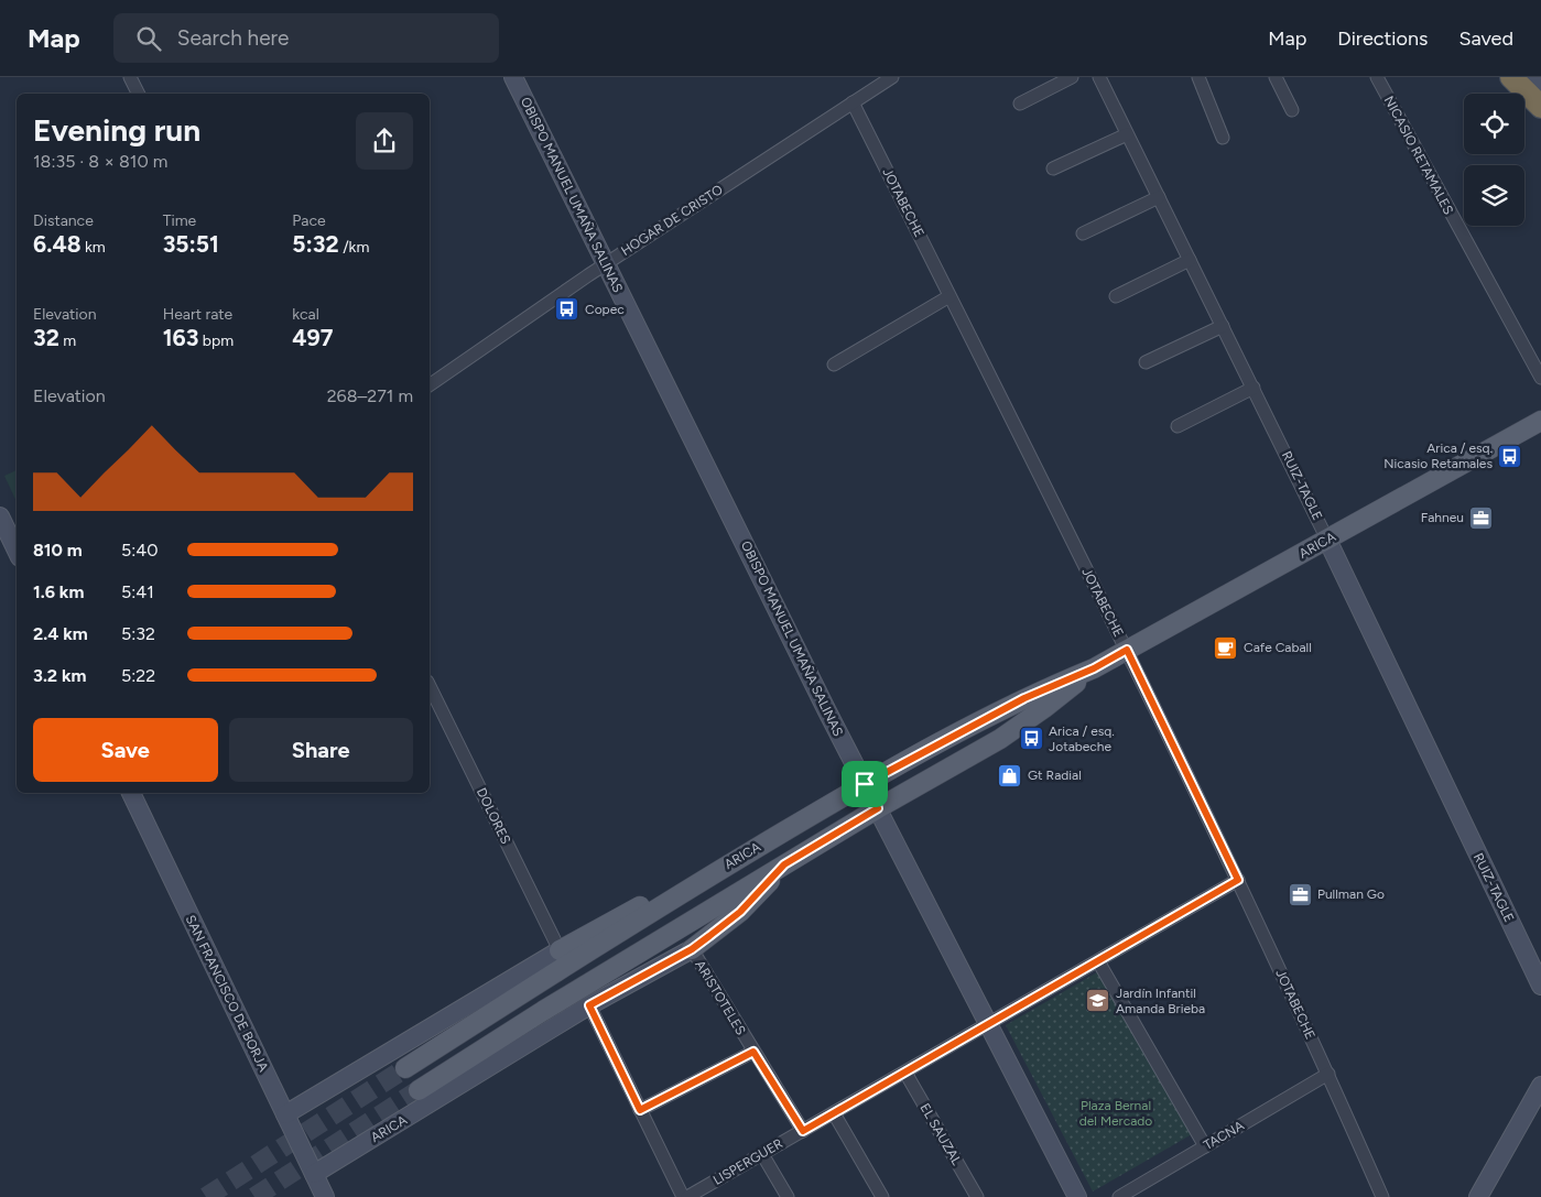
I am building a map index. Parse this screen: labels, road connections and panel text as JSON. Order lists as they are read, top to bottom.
{
  "streets": {
    "main road": ["ARICA"],
    "street": [
      "NICASIO RETAMALES",
      "OBISPO MANUEL UMAÑA SALINAS",
      "JOTABECHE",
      "HOGAR DE CRISTO",
      "RUIZ-TAGLE",
      "DOLORES",
      "SAN FRANCISCO DE BORJA",
      "ARISTOTELES",
      "EL SAUZAL",
      "TACNA",
      "LISPERGUER"
    ]
  },
  "crossings": [
    ["OBISPO MANUEL UMAÑA SALINAS", "HOGAR DE CRISTO"],
    ["OBISPO MANUEL UMAÑA SALINAS", "ARICA"],
    ["OBISPO MANUEL UMAÑA SALINAS", "LISPERGUER"],
    ["JOTABECHE", "HOGAR DE CRISTO"],
    ["JOTABECHE", "ARICA"],
    ["JOTABECHE", "TACNA"],
    ["JOTABECHE", "LISPERGUER"],
    ["RUIZ-TAGLE", "ARICA"],
    ["ARICA", "SAN FRANCISCO DE BORJA"],
    ["ARICA", "ARISTOTELES"],
    ["ARISTOTELES", "LISPERGUER"],
    ["EL SAUZAL", "LISPERGUER"]
  ],
  "parks": ["Plaza Bernal del Mercado"],
  "places": {
    "bus stop": ["Copec", "Arica / esq. Nicasio Retamales", "Arica / esq. Jotabeche"],
    "office": ["Fahneu", "Pullman Go"],
    "cafe": ["Cafe Caball"],
    "shop": ["Gt Radial"],
    "school or university": ["Jardín Infantil Amanda Brieba"]
  },
  "page": {
    "header": "Map",
    "search": "Search here",
    "nav": ["Map", "Directions", "Saved"],
    "heading": ["Evening run", "18:35 · 8 × 810 m"],
    "stats": [
      ["Distance", "6.48 km"],
      ["Time", "35:51"],
      ["Pace", "5:32 /km"],
      ["Elevation", "32 m"],
      ["Heart rate", "163 bpm"],
      ["kcal", "497"]
    ],
    "chart": ["Elevation", "268–271 m"],
    "list": [
      {
        "name": "810 m",
        "note": "5:40"
      },
      {
        "name": "1.6 km",
        "note": "5:41"
      },
      {
        "name": "2.4 km",
        "note": "5:32"
      },
      {
        "name": "3.2 km",
        "note": "5:22"
      }
    ],
    "buttons": ["Save", "Share"]
  }
}
